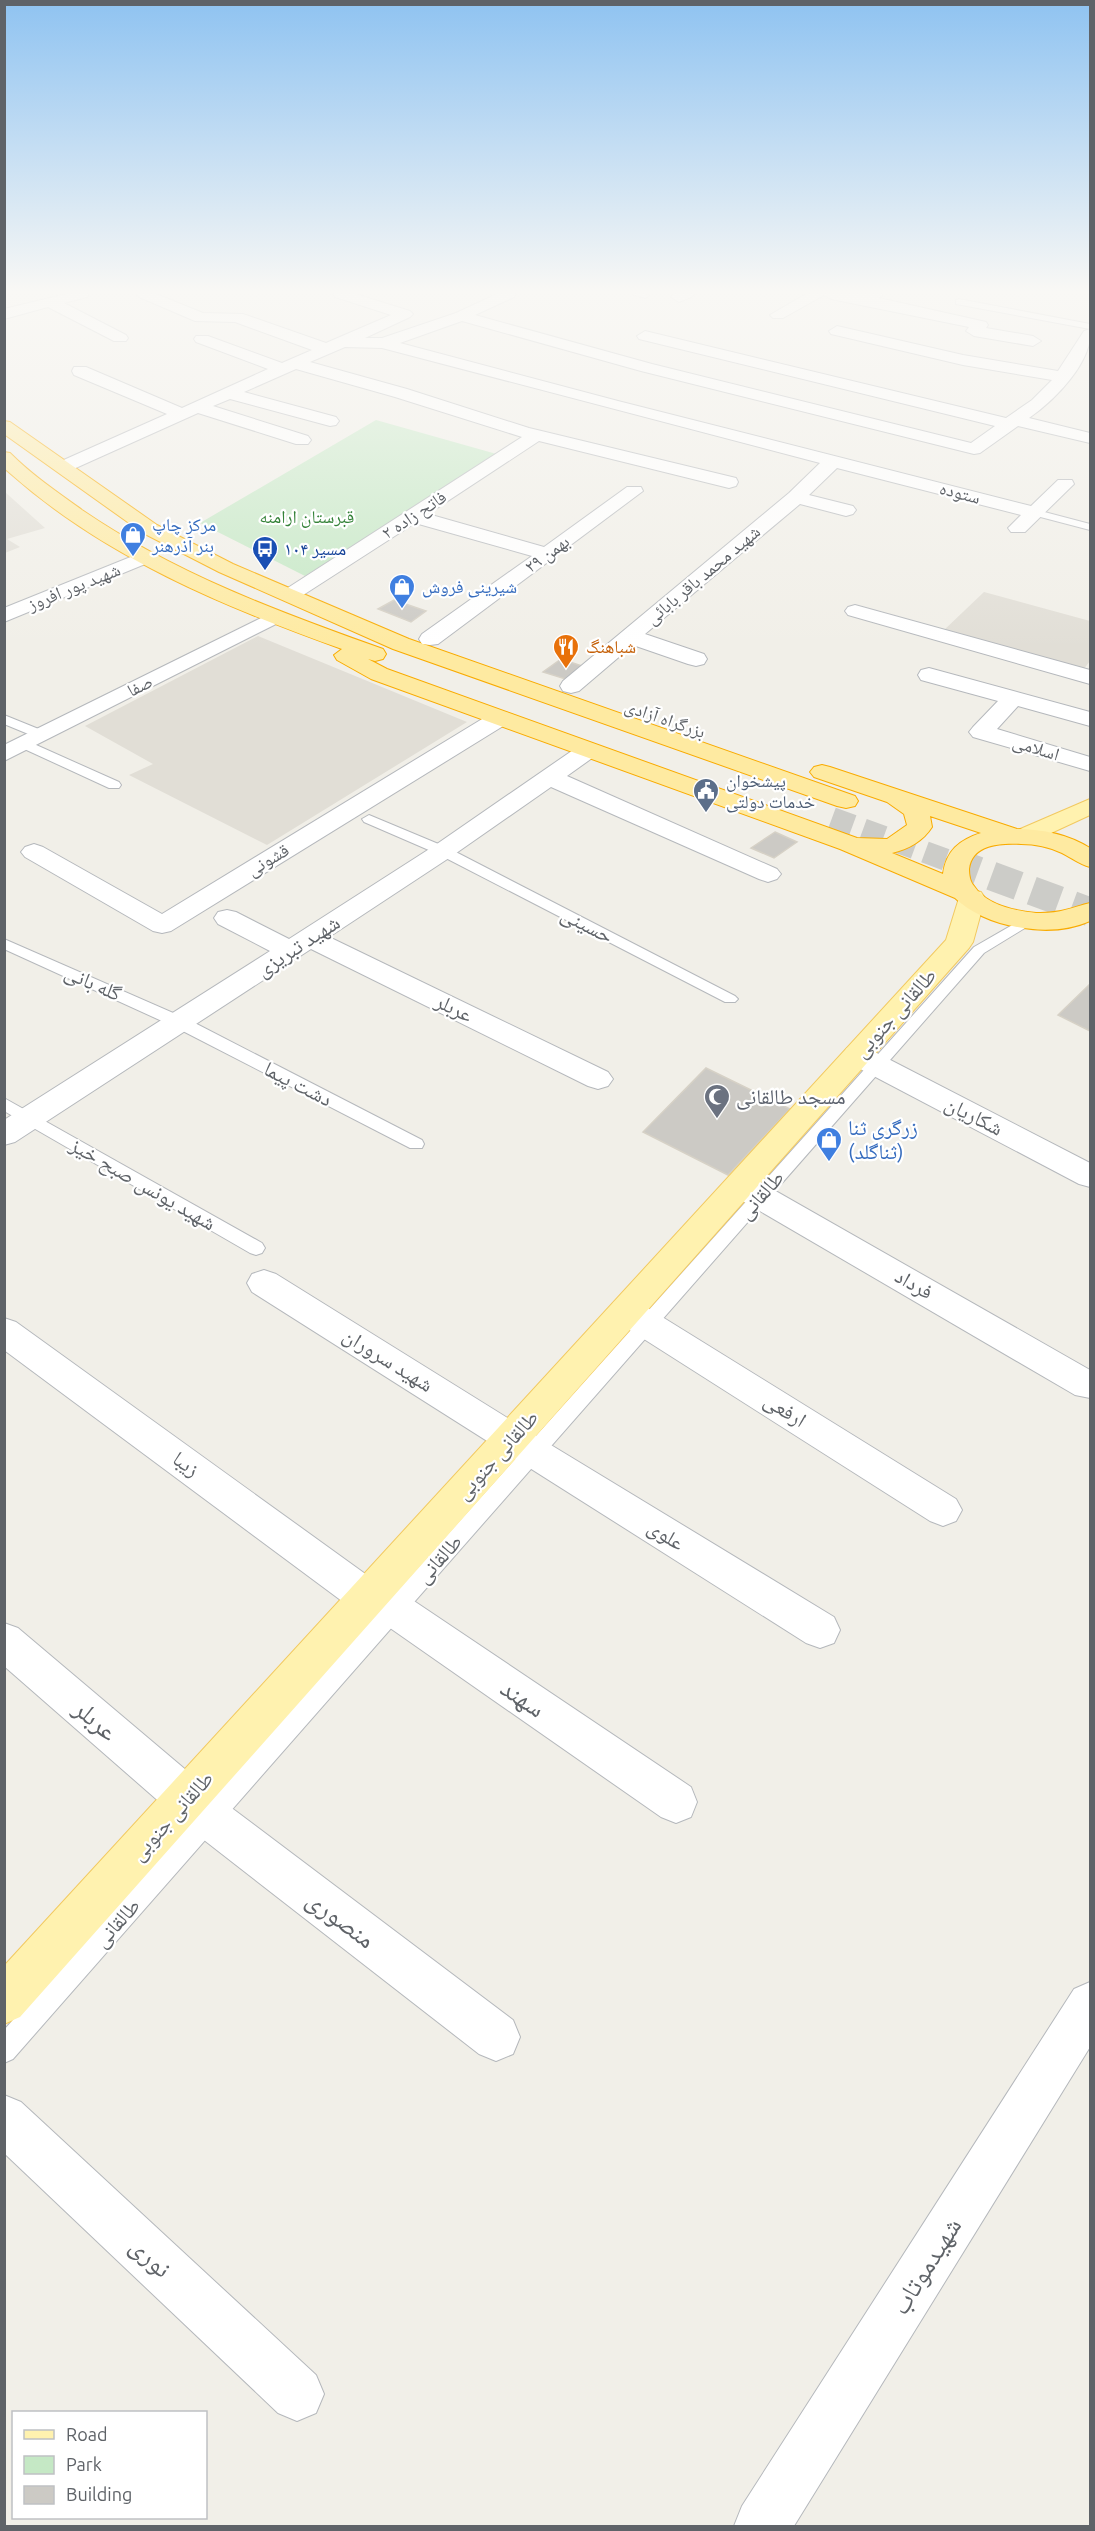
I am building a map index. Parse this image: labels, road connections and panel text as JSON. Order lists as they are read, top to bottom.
{
  "streets": {
    "highway": ["بزرگراه آزادی"],
    "main road": ["طالقانی جنوبی"],
    "street": [
      "ستوده",
      "فاتح زاده ۲",
      "۲۹ بهمن",
      "شهید محمد باقر بابائی",
      "شهید پور افروز",
      "صفا",
      "اسلامی",
      "قشونی",
      "شهید تبریزی",
      "عربلر",
      "شکاریان",
      "فرداد",
      "شهید سروران",
      "ارفعی",
      "زیبا",
      "علوی",
      "سهند",
      "منصوری",
      "نوری",
      "شهیدموتاب"
    ],
    "lane": [
      "حسینی",
      "گله بانی",
      "دشت پیما",
      "شهید یونس صبح خیز",
      "طالقانی"
    ]
  },
  "crossings": [
    ["ستوده", "شهید محمد باقر بابائی"],
    ["فاتح زاده ۲", "بزرگراه آزادی"],
    ["۲۹ بهمن", "بزرگراه آزادی"],
    ["شهید محمد باقر بابائی", "بزرگراه آزادی"],
    ["شهید پور افروز", "بزرگراه آزادی"],
    ["صفا", "بزرگراه آزادی"],
    ["بزرگراه آزادی", "قشونی"],
    ["بزرگراه آزادی", "شهید تبریزی"],
    ["بزرگراه آزادی", "طالقانی جنوبی"],
    ["حسینی", "شهید تبریزی"],
    ["شهید تبریزی", "گله بانی"],
    ["شهید تبریزی", "عربلر"],
    ["شهید تبریزی", "دشت پیما"],
    ["شهید تبریزی", "شهید یونس صبح خیز"],
    ["گله بانی", "دشت پیما"],
    ["عربلر", "طالقانی جنوبی"],
    ["عربلر", "طالقانی"],
    ["عربلر", "منصوری"],
    ["طالقانی جنوبی", "شکاریان"],
    ["طالقانی جنوبی", "طالقانی"],
    ["طالقانی جنوبی", "فرداد"],
    ["طالقانی جنوبی", "شهید سروران"],
    ["طالقانی جنوبی", "ارفعی"],
    ["طالقانی جنوبی", "زیبا"],
    ["طالقانی جنوبی", "علوی"],
    ["طالقانی جنوبی", "سهند"],
    ["طالقانی جنوبی", "منصوری"],
    ["طالقانی", "منصوری"],
    ["شهید سروران", "علوی"],
    ["زیبا", "سهند"]
  ],
  "parks": ["قبرستان ارامنه"],
  "places": {
    "shop": ["مرکز چاپ بنر آذرهنر", "شیرینی فروش", "زرگری ثنا (ثناگلد)"],
    "bus stop": ["مسیر ۱۰۴"],
    "restaurant": ["شباهنگ"],
    "public building": ["پیشخوان خدمات دولتی"],
    "mosque": ["مسجد طالقانی"]
  },
  "legend": ["Road", "Park", "Building"]
}
